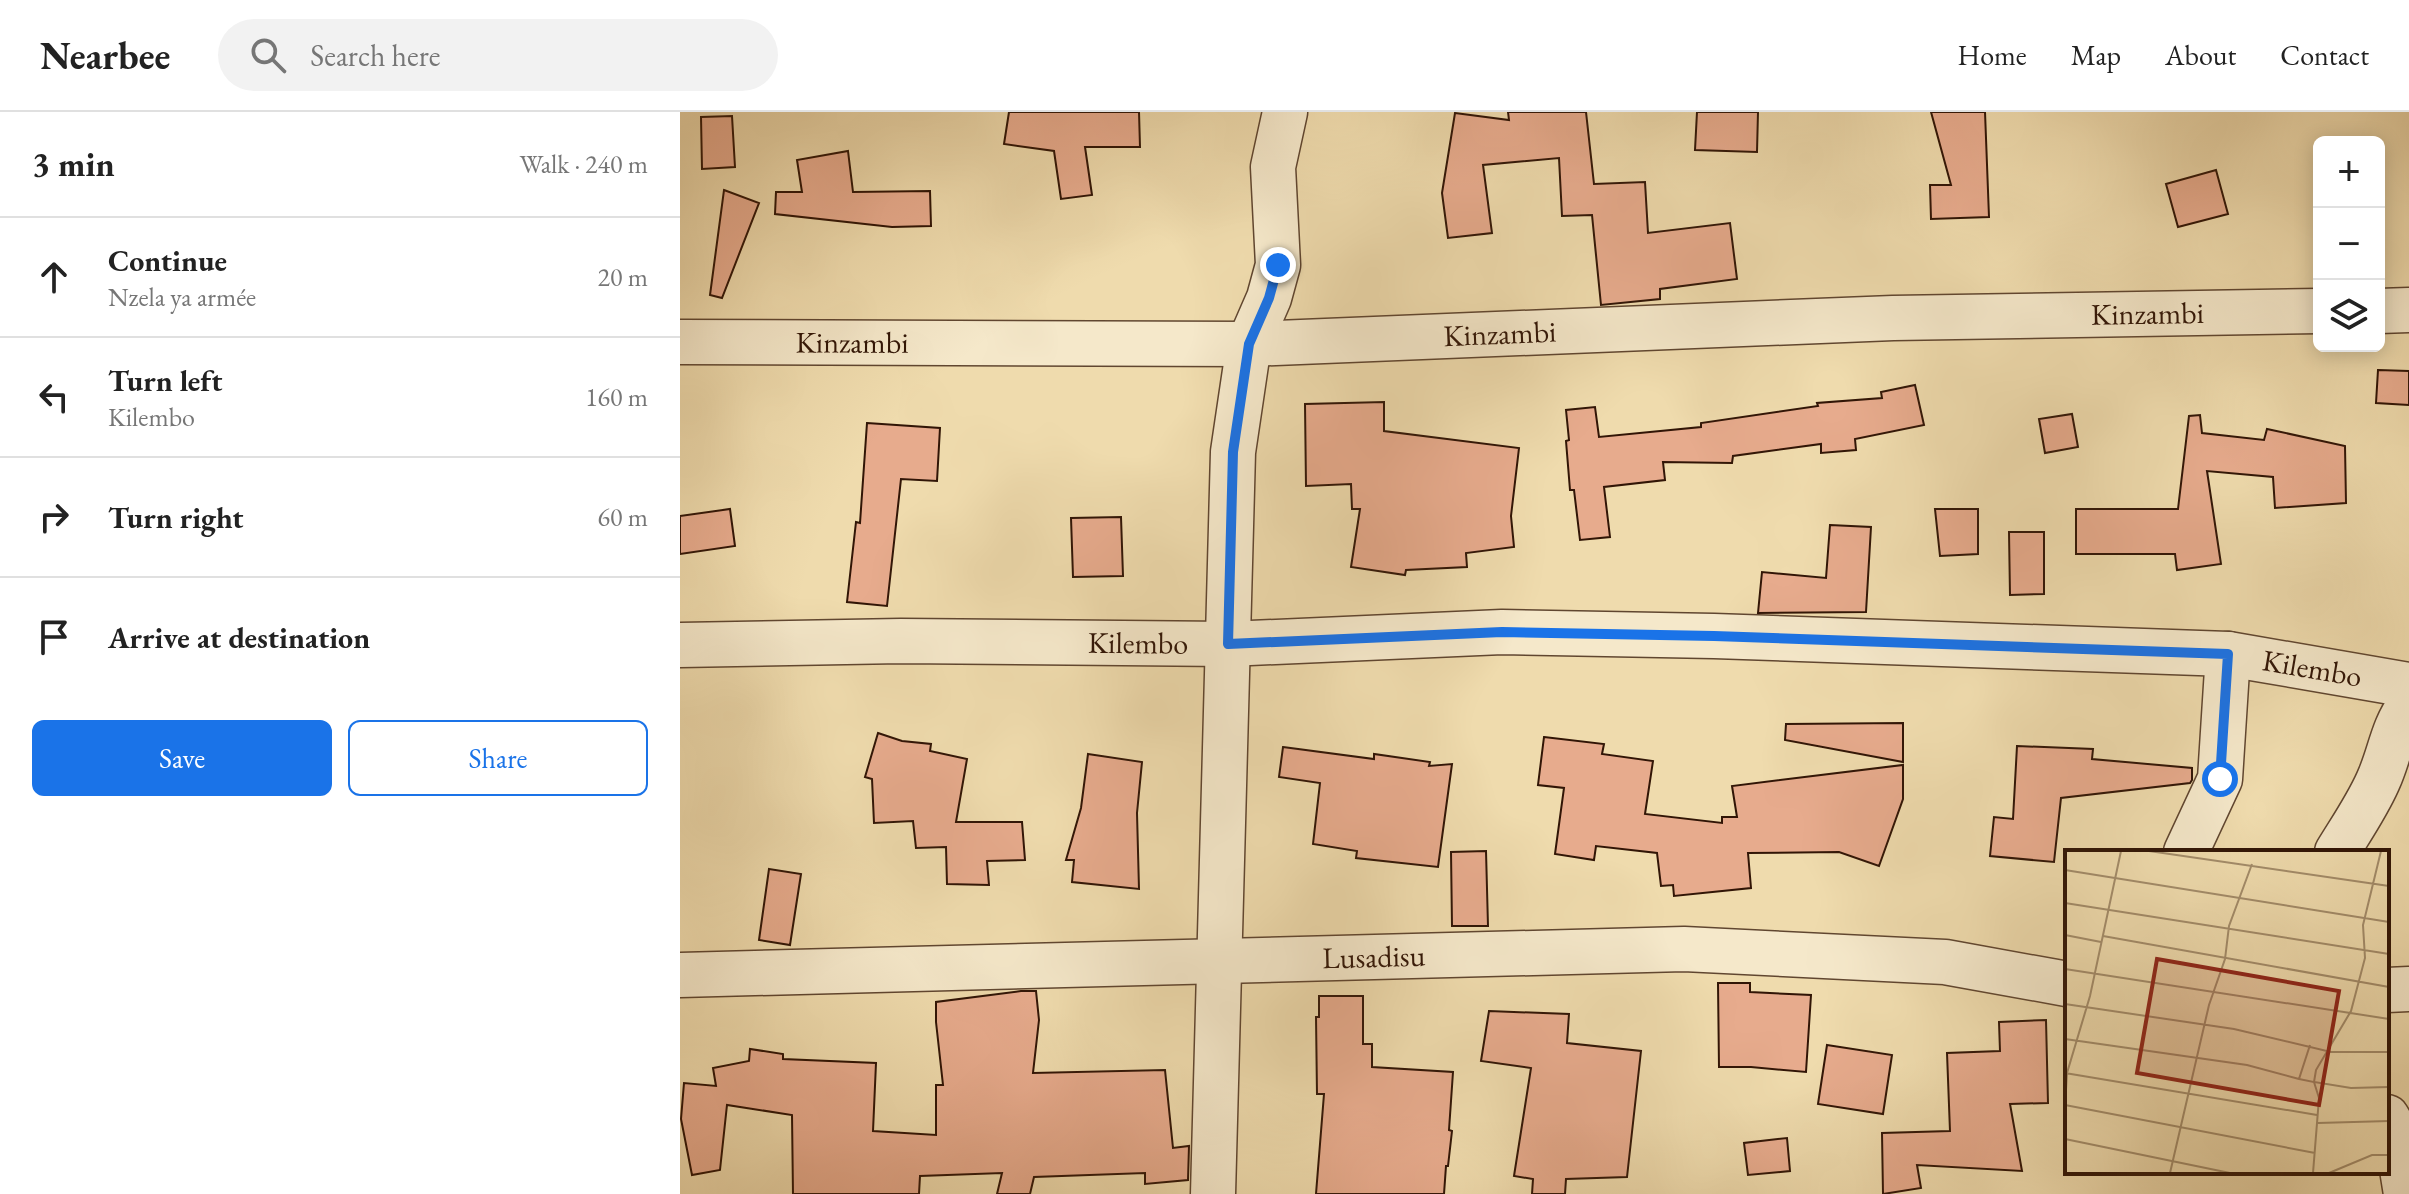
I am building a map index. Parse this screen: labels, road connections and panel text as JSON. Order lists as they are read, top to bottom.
{
  "streets": {
    "street": ["Kinzambi", "Kilembo", "Lusadisu"]
  },
  "page": {
    "header": "Nearbee",
    "search": "Search here",
    "nav": [
      "Home",
      "Map",
      "About",
      "Contact"
    ],
    "heading": ["3 min", "Walk · 240 m"],
    "map_buttons": ["+", "−"],
    "list": [
      ["Continue", "Nzela ya armée", "20 m"],
      ["Turn left", "Kilembo", "160 m"],
      ["Turn right", "60 m"],
      "Arrive at destination"
    ],
    "buttons": ["Save", "Share"]
  }
}
